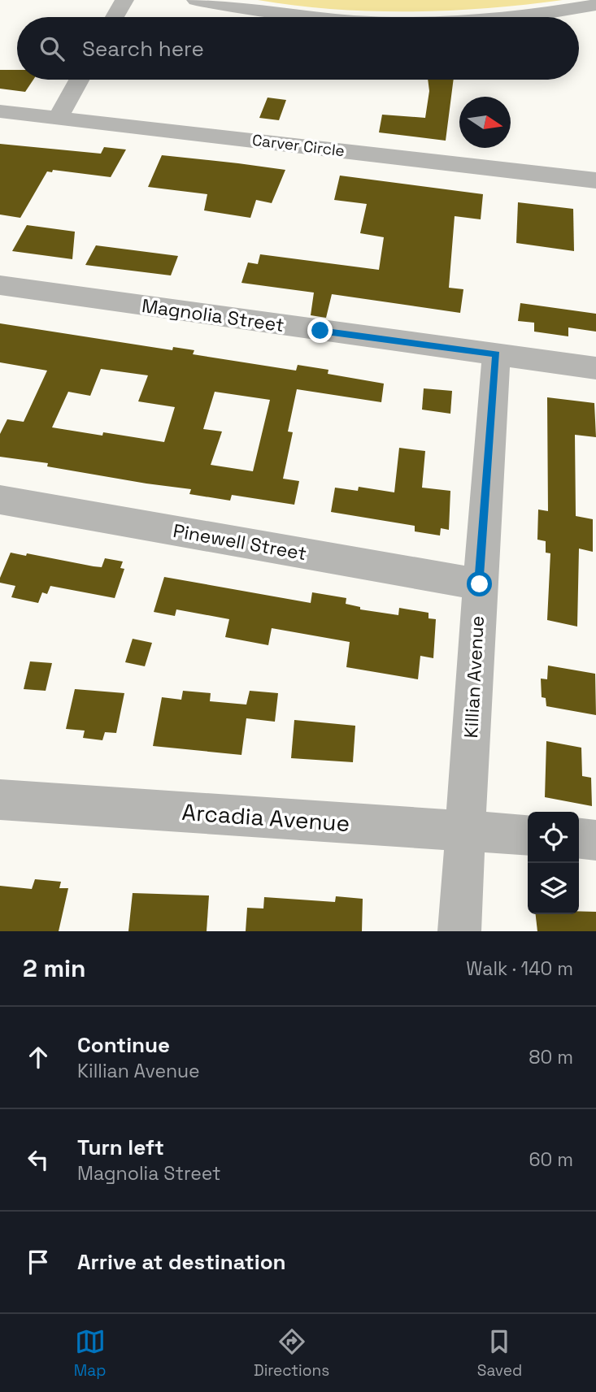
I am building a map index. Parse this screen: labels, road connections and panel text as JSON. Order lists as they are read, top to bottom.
{
  "streets": {
    "street": [
      "Carver Circle",
      "Magnolia Street",
      "Pinewell Street",
      "Killian Avenue",
      "Arcadia Avenue"
    ]
  },
  "crossings": [
    ["Magnolia Street", "Killian Avenue"],
    ["Pinewell Street", "Killian Avenue"],
    ["Killian Avenue", "Arcadia Avenue"]
  ],
  "north": "right",
  "page": {
    "search": "Search here",
    "heading": ["2 min", "Walk · 140 m"],
    "list": [
      ["Continue", "Killian Avenue", "80 m"],
      ["Turn left", "Magnolia Street", "60 m"],
      "Arrive at destination"
    ],
    "nav": ["Map", "Directions", "Saved"]
  }
}
